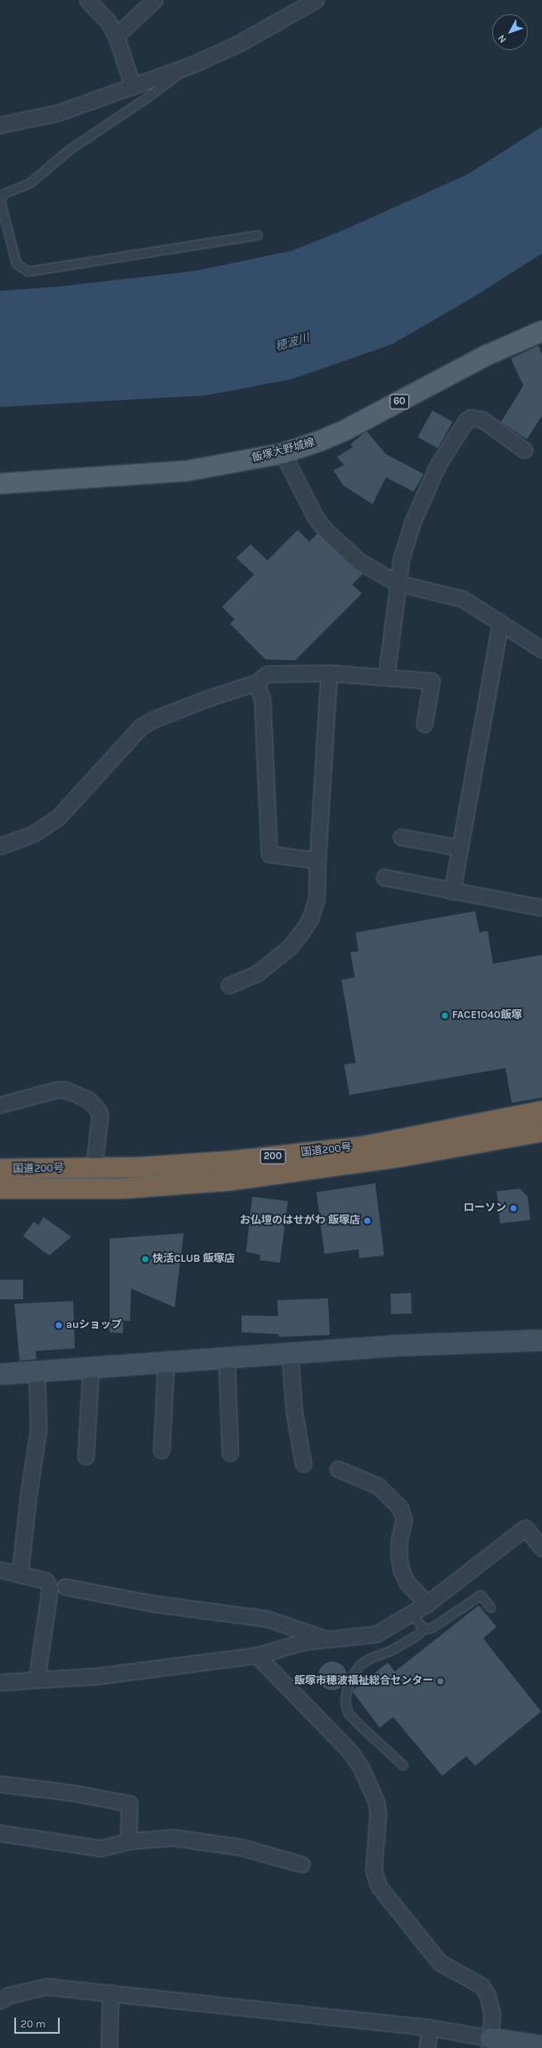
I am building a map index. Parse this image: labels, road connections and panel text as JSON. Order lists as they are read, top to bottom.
{
  "streets": {
    "highway": ["国道200号", "200"],
    "main road": ["60", "飯塚大野城線"]
  },
  "water": ["穂波川"],
  "places": [
    "FACE1040飯塚",
    "ローソン",
    "お仏壇のはせがわ 飯塚店",
    "快活CLUB 飯塚店",
    "auショップ",
    "飯塚市穂波福祉総合センター"
  ],
  "scale_bar": "20 m",
  "north": "bottom left"
}
